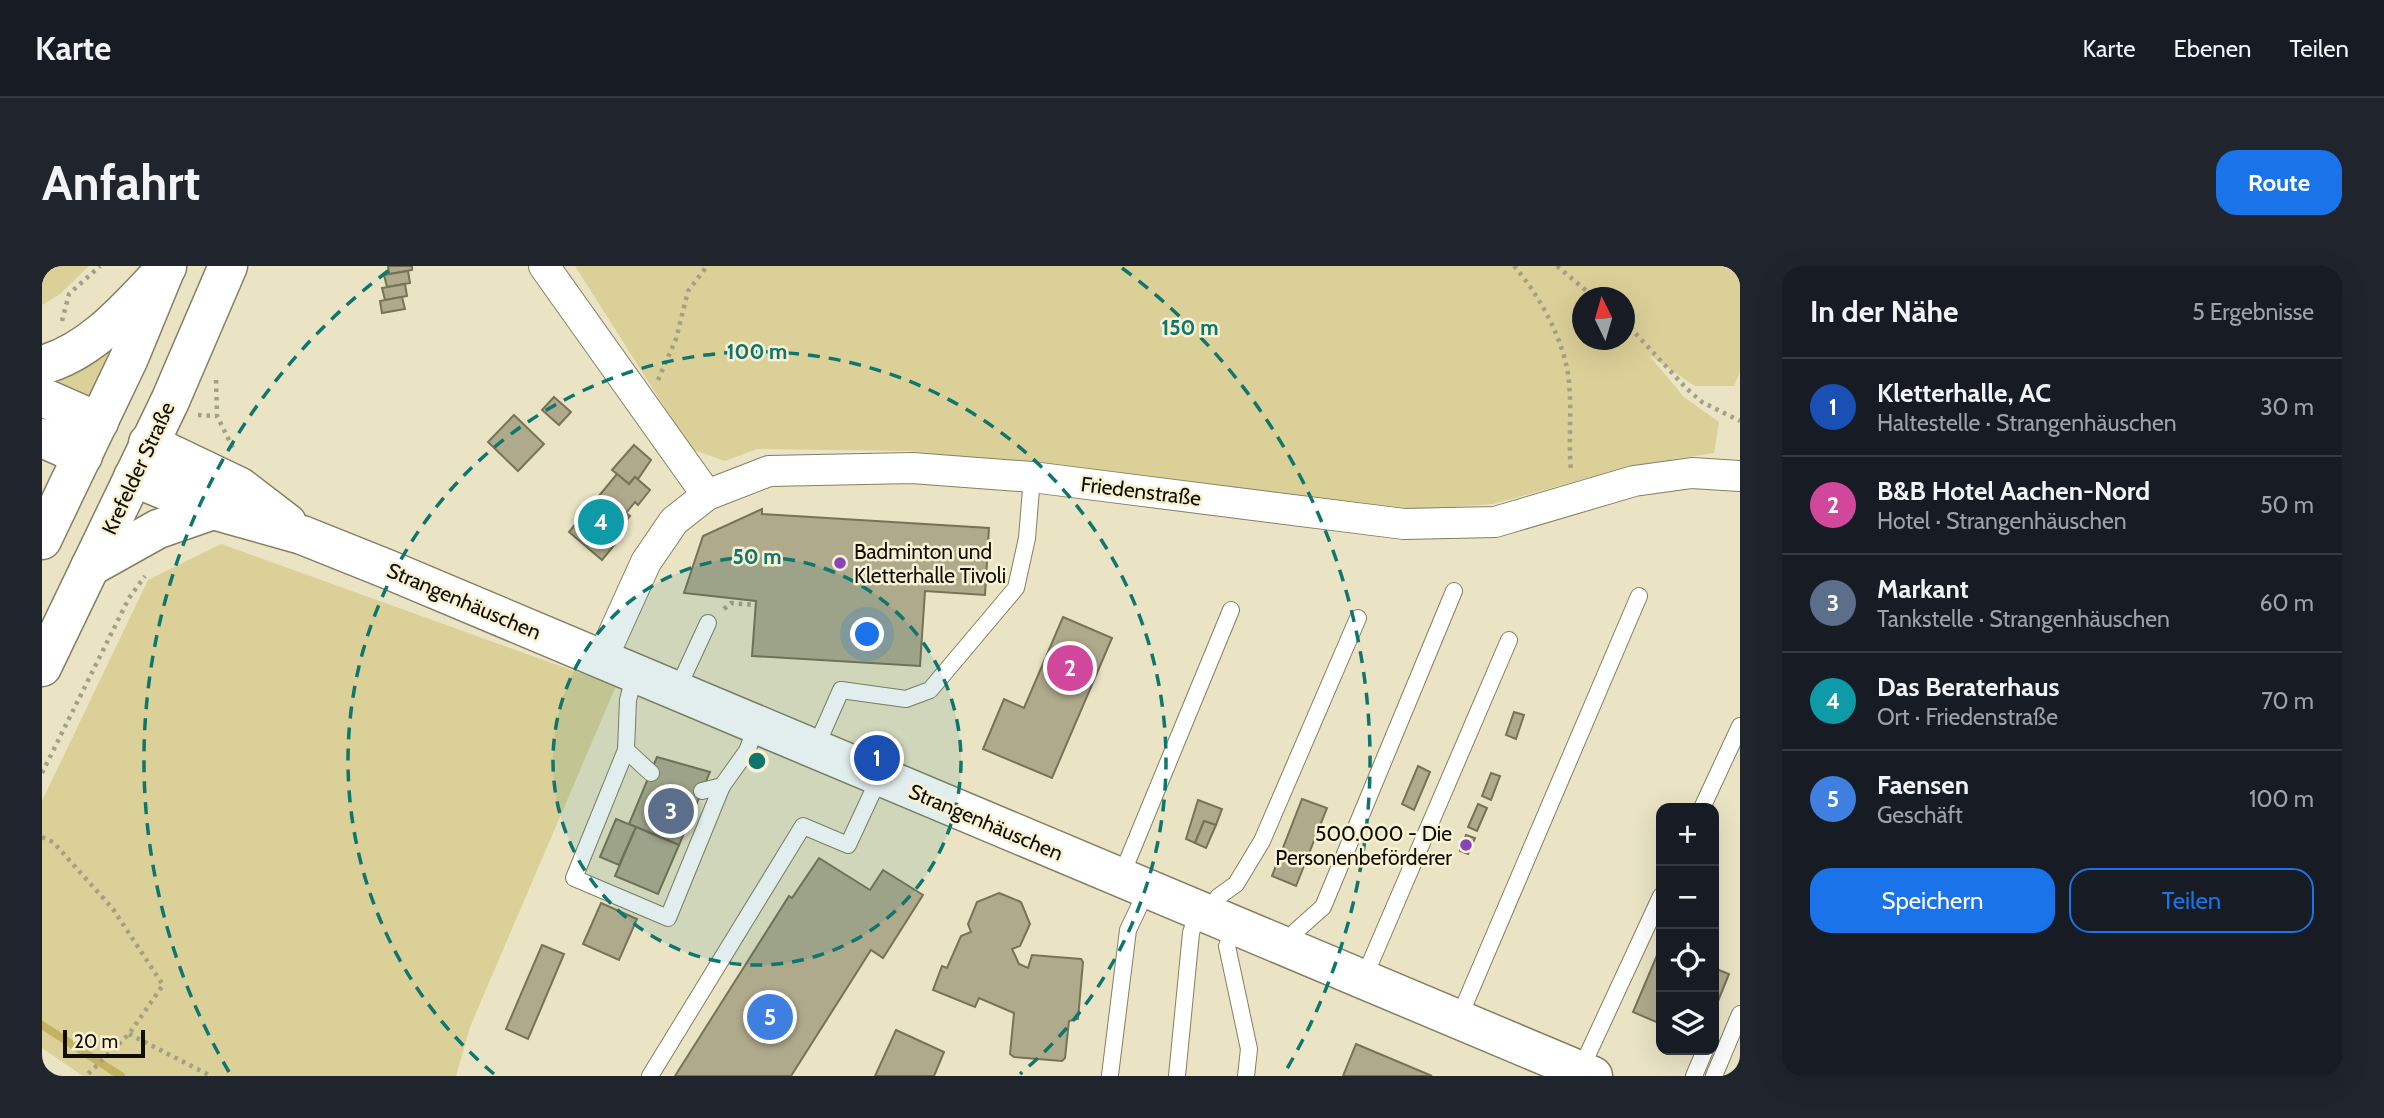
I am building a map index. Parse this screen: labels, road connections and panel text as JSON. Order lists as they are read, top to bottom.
{
  "streets": {
    "main road": ["Krefelder Straße", "Strangenhäuschen"],
    "street": ["Friedenstraße"]
  },
  "crossings": [
    ["Krefelder Straße", "Strangenhäuschen"],
    ["Friedenstraße", "Strangenhäuschen"]
  ],
  "places": ["Badminton und Kletterhalle Tivoli", "500.000 - Die Personenbeförderer"],
  "scale_bar": "20 m",
  "north": "top",
  "page": {
    "header": "Karte",
    "nav": ["Karte", "Ebenen", "Teilen"],
    "buttons": [
      "Route",
      ["Speichern", "Teilen"]
    ],
    "title": "Anfahrt",
    "heading": ["In der Nähe", "5 Ergebnisse"],
    "list": [
      {
        "mark": "1",
        "name": "Kletterhalle, AC",
        "note": "Haltestelle · Strangenhäuschen",
        "value": "30 m"
      },
      {
        "mark": "2",
        "name": "B&B Hotel Aachen-Nord",
        "note": "Hotel · Strangenhäuschen",
        "value": "50 m"
      },
      {
        "mark": "3",
        "name": "Markant",
        "note": "Tankstelle · Strangenhäuschen",
        "value": "60 m"
      },
      {
        "mark": "4",
        "name": "Das Beraterhaus",
        "note": "Ort · Friedenstraße",
        "value": "70 m"
      },
      {
        "mark": "5",
        "name": "Faensen",
        "note": "Geschäft",
        "value": "100 m"
      }
    ],
    "pins": [
      "4",
      "2",
      "1",
      "3",
      "5"
    ],
    "map_buttons": ["+", "−"],
    "scale": "20 m"
  },
  "rings": ["150 m", "100 m", "50 m"]
}
